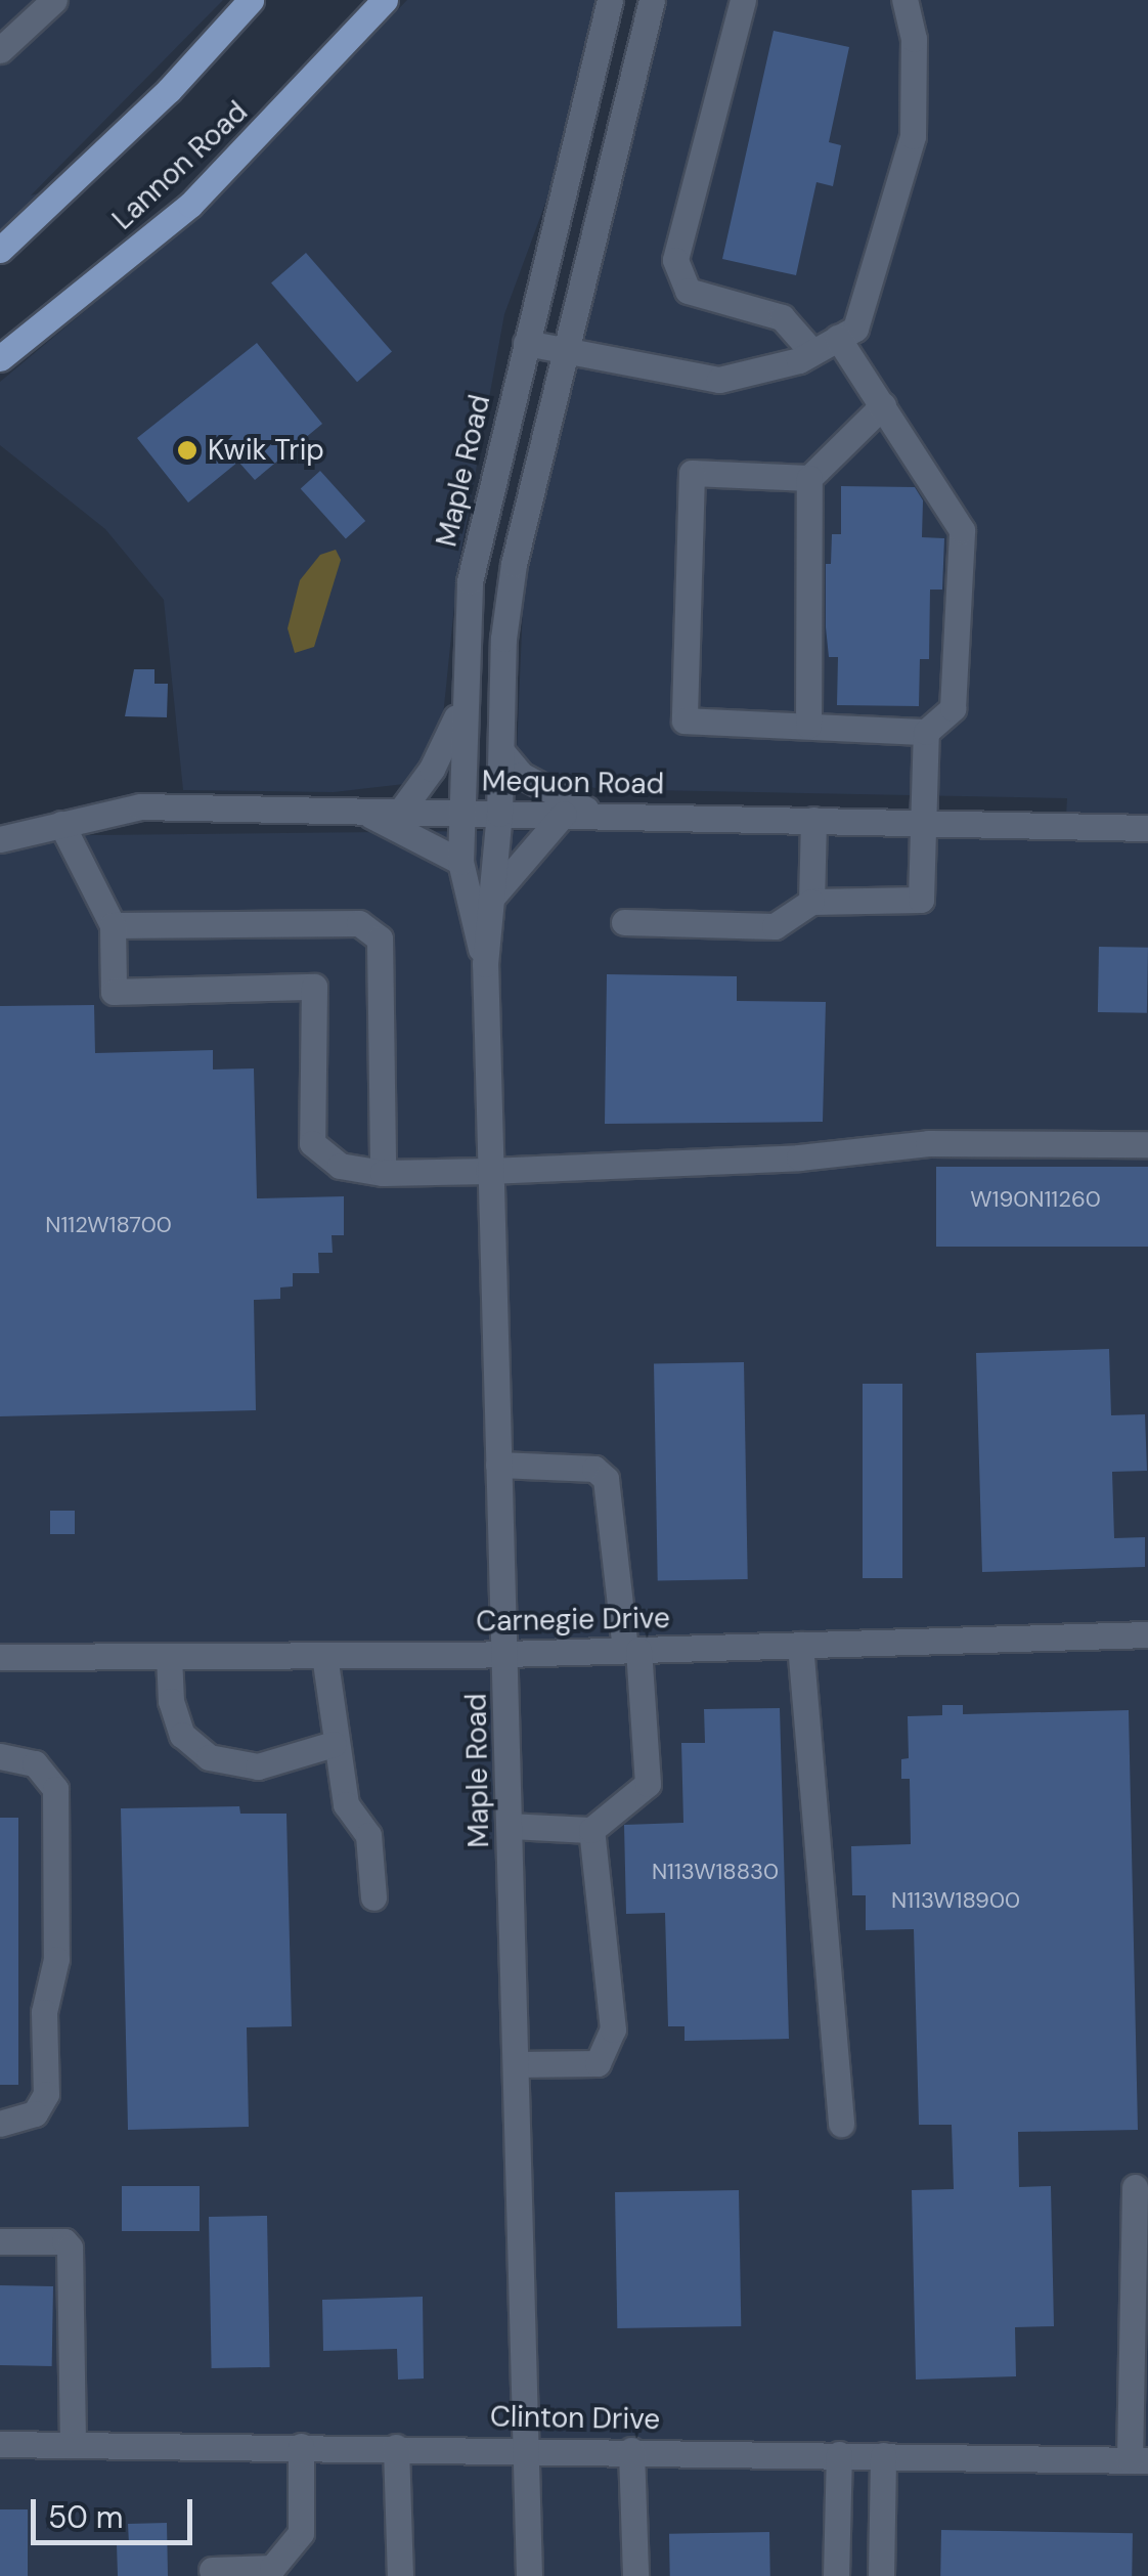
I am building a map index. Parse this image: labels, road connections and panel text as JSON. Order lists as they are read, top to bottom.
{
  "streets": {
    "main road": ["Lannon Road"],
    "street": [
      "Maple Road",
      "Mequon Road",
      "Carnegie Drive",
      "Clinton Drive"
    ]
  },
  "crossings": [
    ["Maple Road", "Mequon Road"],
    ["Maple Road", "Carnegie Drive"],
    ["Maple Road", "Clinton Drive"]
  ],
  "places": ["Kwik Trip"],
  "house_numbers": [
    "W190N11260",
    "N112W18700",
    "N113W18830",
    "N113W18900"
  ],
  "scale_bar": "50 m"
}
